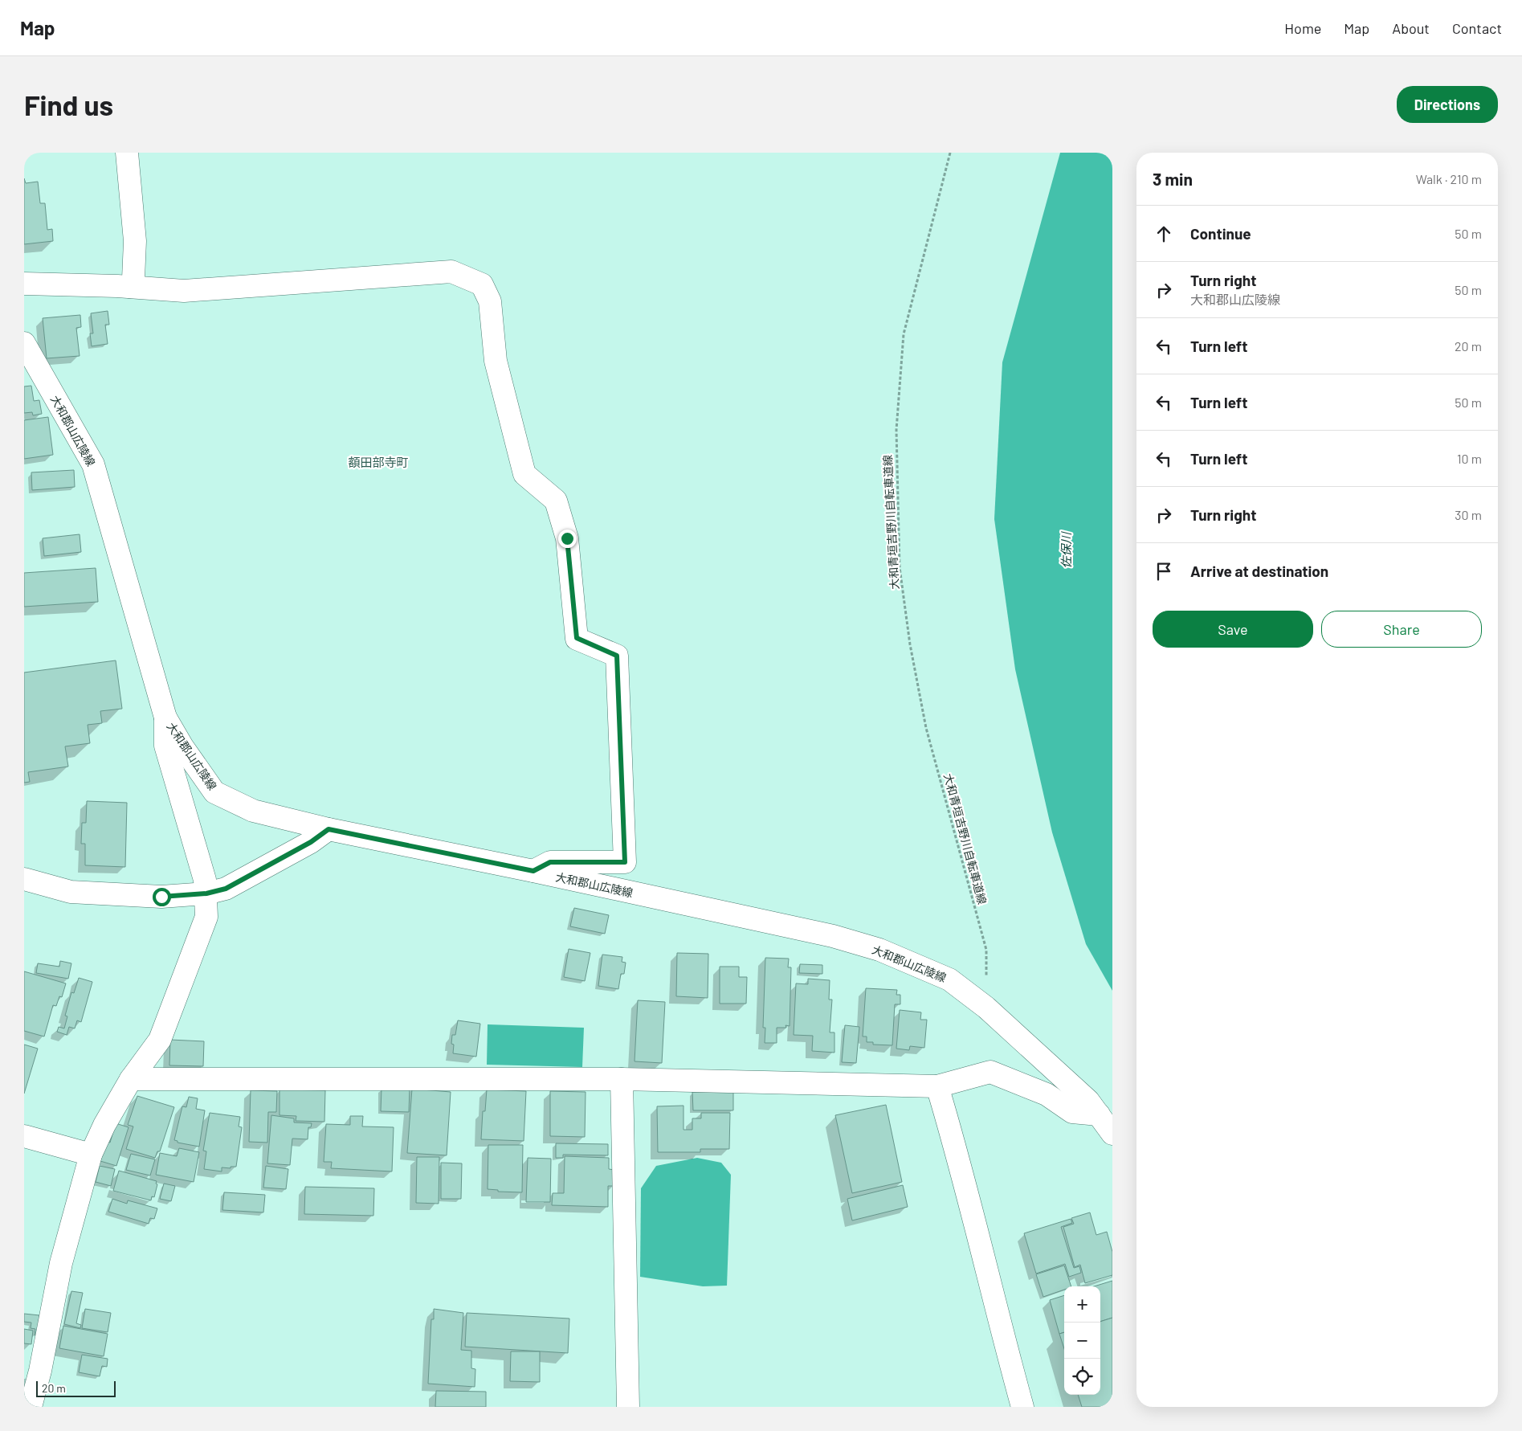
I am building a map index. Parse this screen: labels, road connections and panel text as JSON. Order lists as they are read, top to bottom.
{
  "streets": {
    "street": ["大和郡山広陵線"],
    "path": ["大和青垣吉野川自転車道線"]
  },
  "crossings": [
    ["大和郡山広陵線", "大和青垣吉野川自転車道線"]
  ],
  "districts": ["額田部寺町"],
  "water": ["佐保川"],
  "scale_bar": "20 m",
  "page": {
    "header": "Map",
    "nav": [
      "Home",
      "Map",
      "About",
      "Contact"
    ],
    "buttons": [
      "Directions",
      ["Save", "Share"]
    ],
    "title": "Find us",
    "heading": ["3 min", "Walk · 210 m"],
    "list": [
      ["Continue", "50 m"],
      ["Turn right", "大和郡山広陵線", "50 m"],
      ["Turn left", "20 m"],
      ["Turn left", "50 m"],
      ["Turn left", "10 m"],
      ["Turn right", "30 m"],
      "Arrive at destination"
    ],
    "map_buttons": ["+", "−"],
    "scale": "20 m"
  }
}
